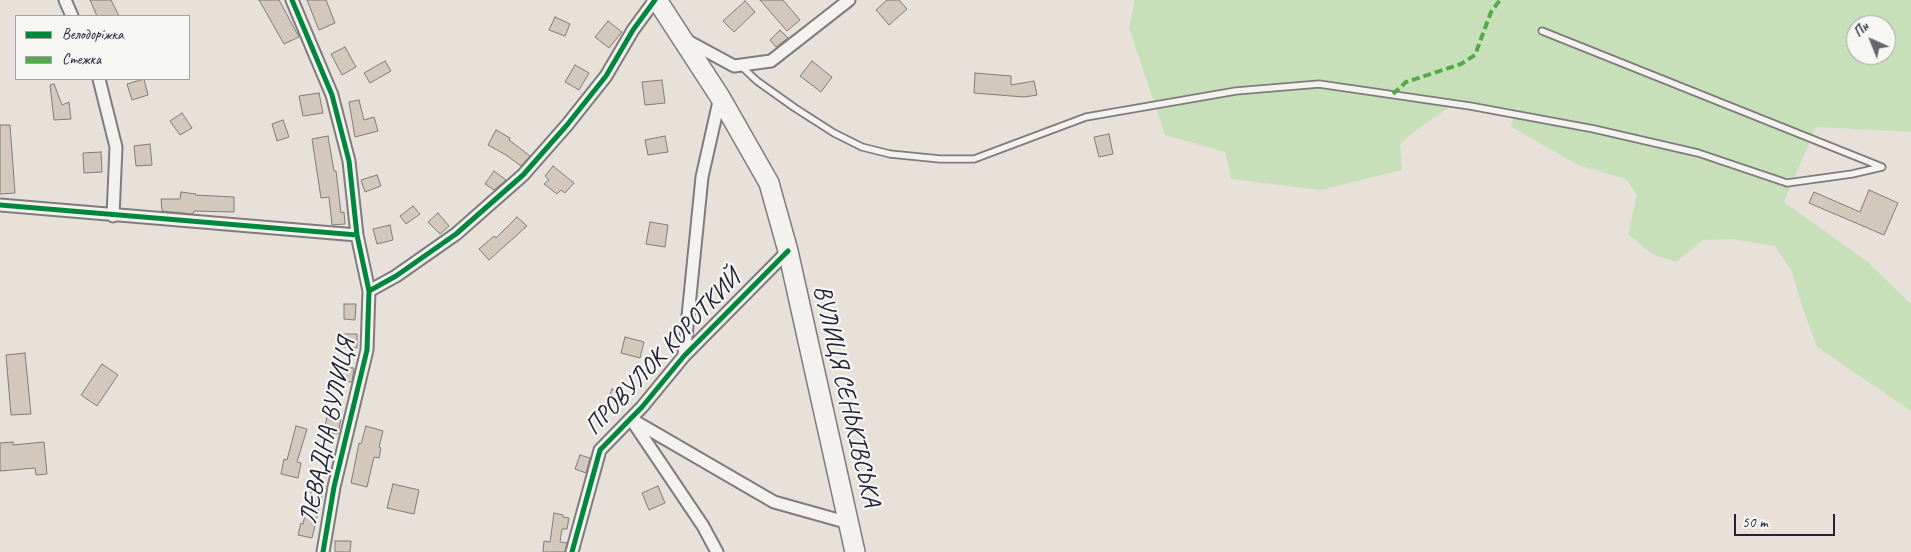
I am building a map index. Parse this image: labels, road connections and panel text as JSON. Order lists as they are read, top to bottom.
{
  "streets": {
    "main road": ["ВУЛИЦЯ СЕНЬКIВСЬКА"],
    "street": ["ПРОВУЛОК КОРОТКИЙ", "ЛЕВАДНА ВУЛИЦЯ"]
  },
  "crossings": [
    ["ПРОВУЛОК КОРОТКИЙ", "ВУЛИЦЯ СЕНЬКIВСЬКА"]
  ],
  "legend": ["Велодоріжка", "Стежка"],
  "scale_bar": "50 m",
  "north": "top left"
}
